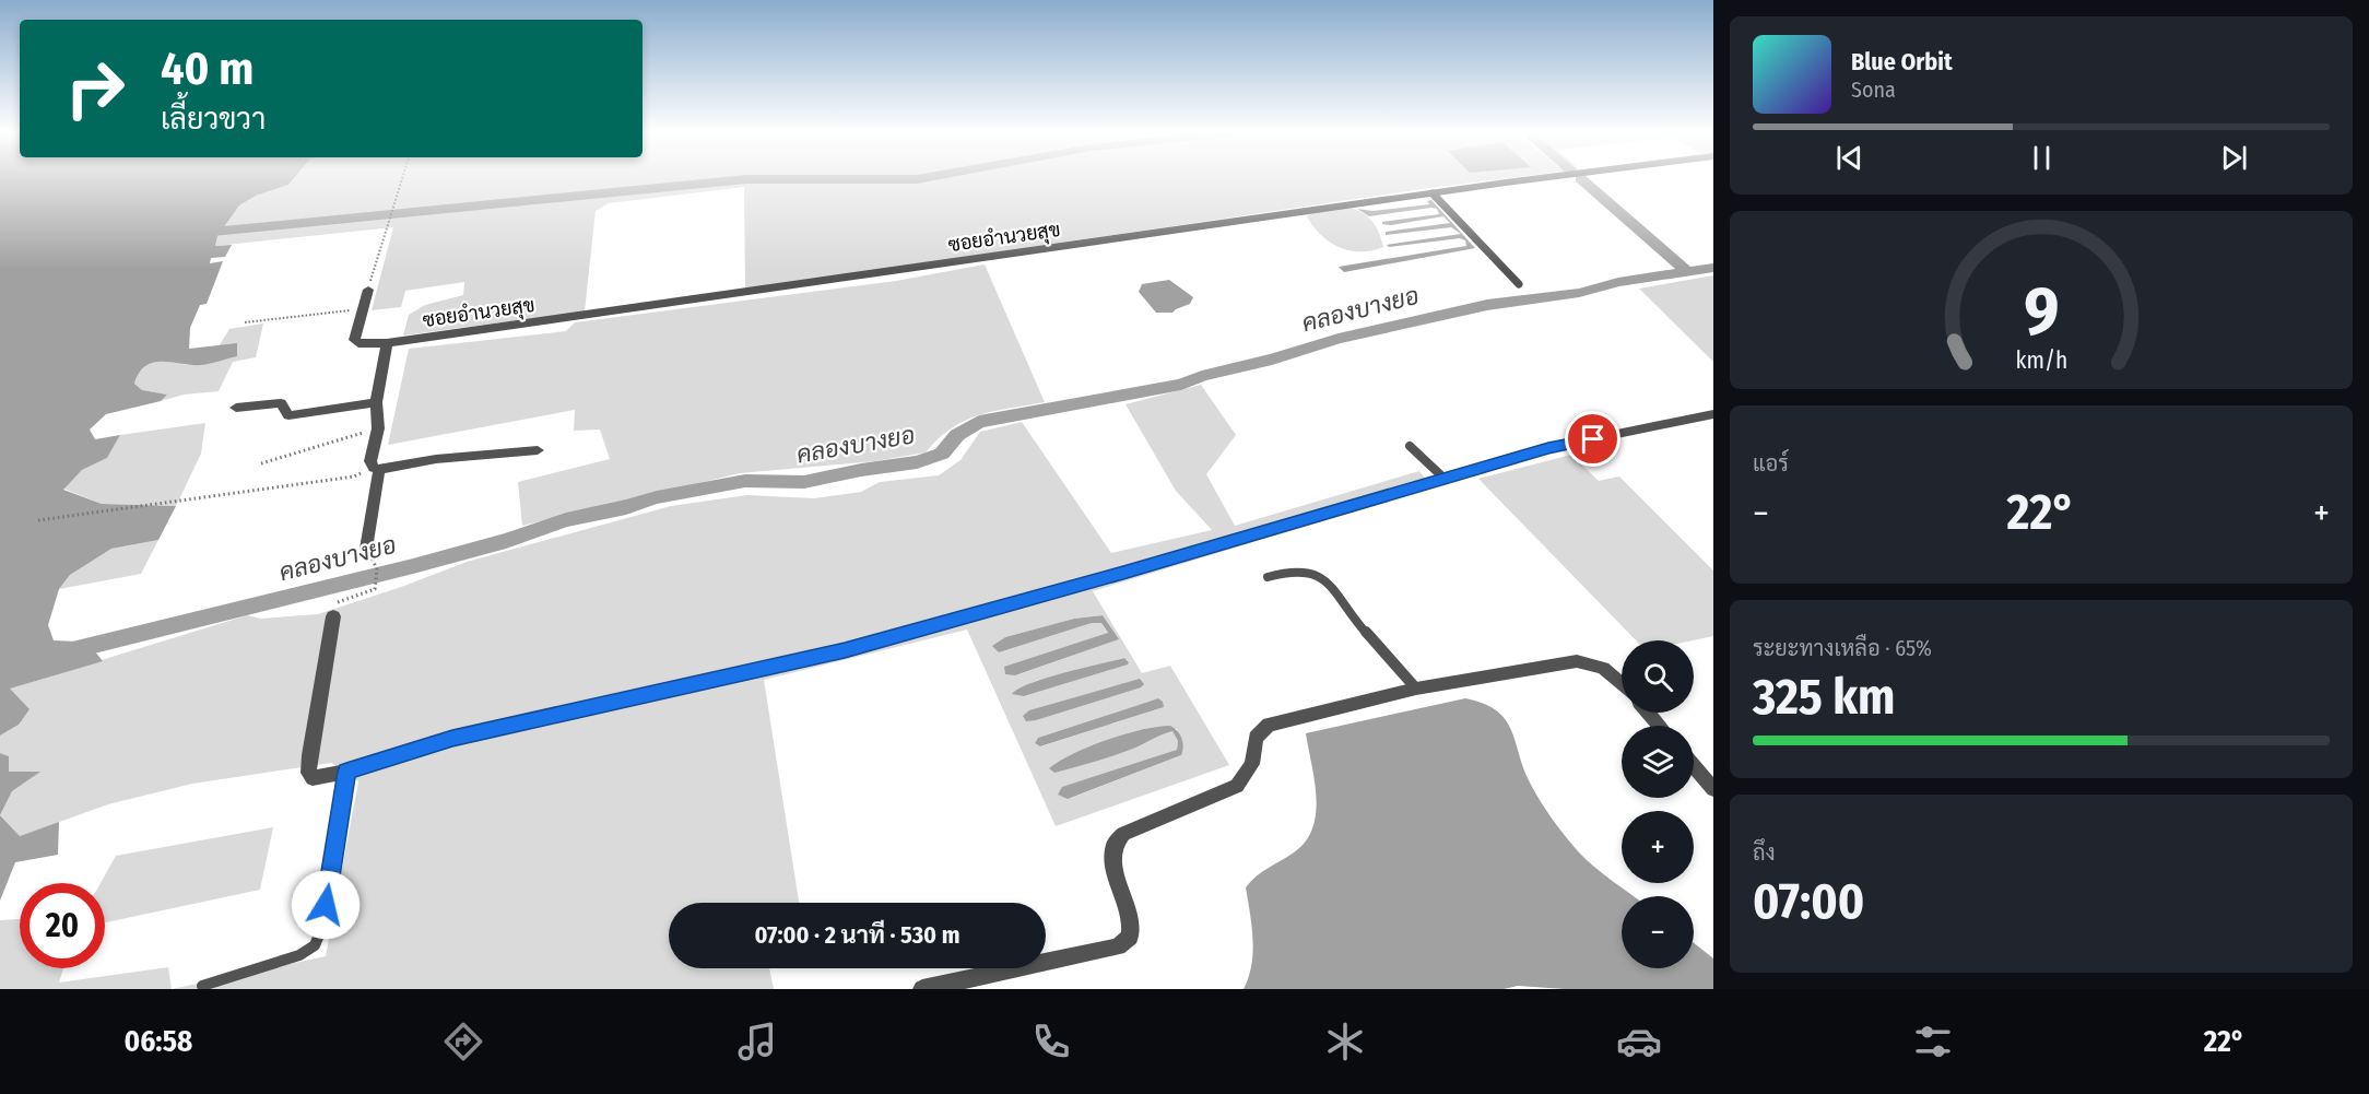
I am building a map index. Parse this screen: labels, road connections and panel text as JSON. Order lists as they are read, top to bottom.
{
  "streets": {
    "street": ["ซอยอำนวยสุข"]
  },
  "water": ["คลองบางยอ"],
  "page": {
    "turn": ["40 m", "เลี้ยวขวา"],
    "song": ["Blue Orbit", "Sona"],
    "tile": [
      "แอร์",
      ["ระยะทางเหลือ · 65%", "325 km"],
      ["ถึง", "07:00"]
    ],
    "heat": ["−", "22°", "+"],
    "map_buttons": ["+", "−"],
    "limit": "20",
    "trip": "07:00 · 2 นาที · 530 m",
    "tabs": ["06:58", "22°"],
    "gauge": ["9", "km/h"]
  }
}
